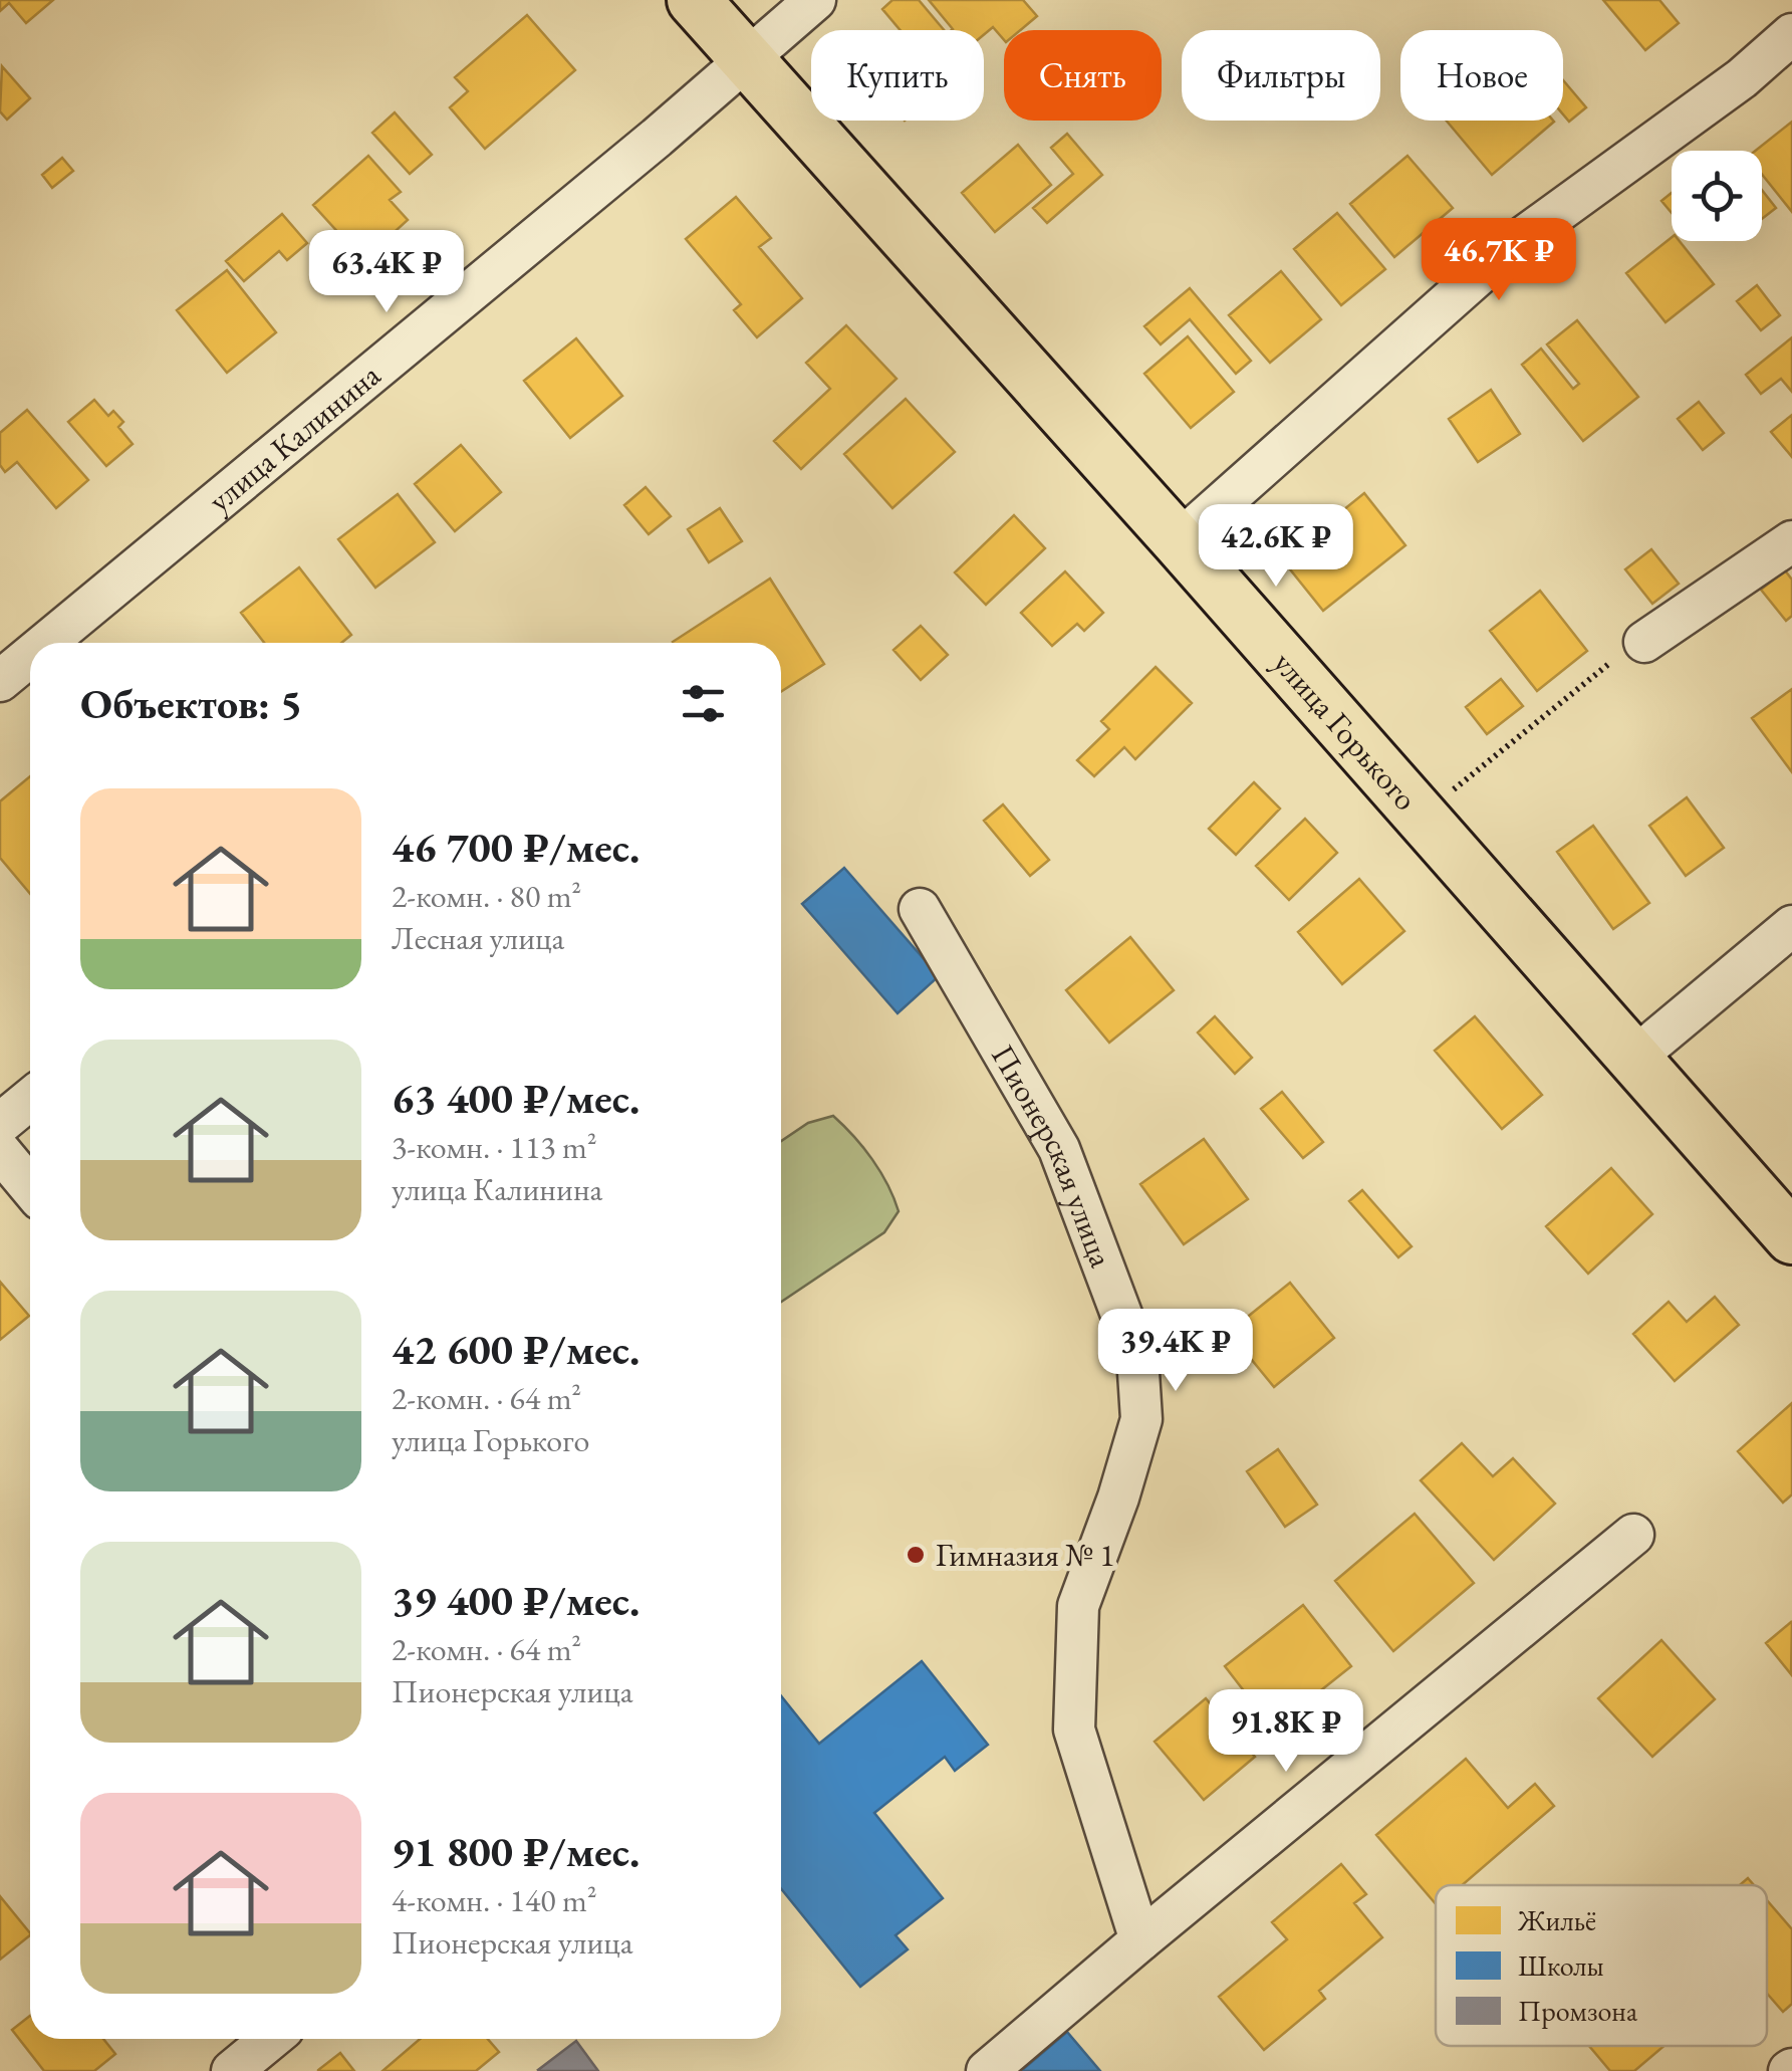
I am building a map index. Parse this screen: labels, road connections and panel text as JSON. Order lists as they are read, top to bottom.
{
  "streets": {
    "main road": ["улица Горького"],
    "street": ["улица Калинина", "Пионерская улица"]
  },
  "crossings": [
    ["улица Калинина", "улица Горького"]
  ],
  "places": ["Гимназия № 1"],
  "legend": ["Жильё", "Школы", "Промзона"],
  "page": {
    "chip": [
      "Купить",
      "Снять",
      "Фильтры",
      "Новое"
    ],
    "price": [
      "46.7K ₽",
      "63.4K ₽",
      "42.6K ₽",
      "39.4K ₽",
      "91.8K ₽"
    ],
    "heading": "Объектов: 5",
    "list": [
      {
        "name": "46 700 ₽/мес.",
        "note": "2-комн. · 80 m² · Лесная улица"
      },
      {
        "name": "63 400 ₽/мес.",
        "note": "3-комн. · 113 m² · улица Калинина"
      },
      {
        "name": "42 600 ₽/мес.",
        "note": "2-комн. · 64 m² · улица Горького"
      },
      {
        "name": "39 400 ₽/мес.",
        "note": "2-комн. · 64 m² · Пионерская улица"
      },
      {
        "name": "91 800 ₽/мес.",
        "note": "4-комн. · 140 m² · Пионерская улица"
      }
    ]
  }
}
